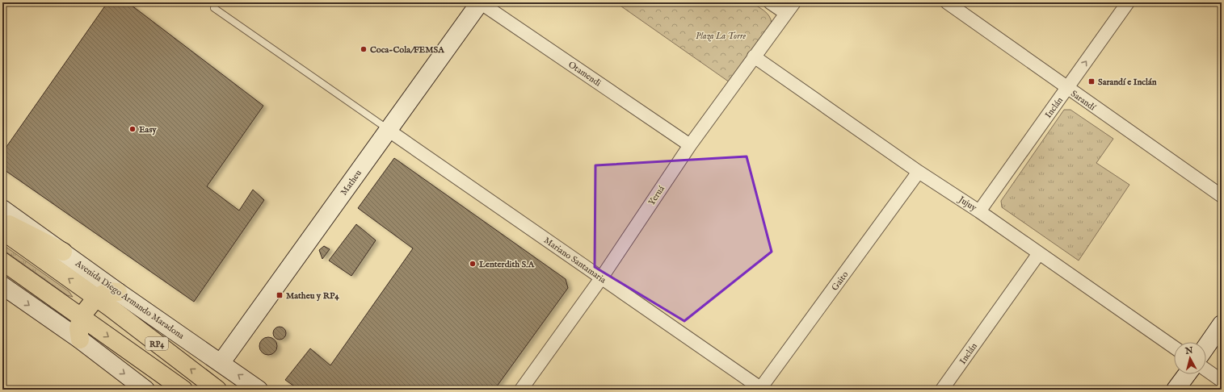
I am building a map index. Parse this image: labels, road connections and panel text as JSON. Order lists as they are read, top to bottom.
{
  "streets": {
    "main road": ["Avenida Diego Armando Maradona", "RP4"],
    "street": [
      "Otamendi",
      "Sarandí",
      "Inclán",
      "Matheu",
      "Yeruá",
      "Jujuy",
      "Mariano Santamaria",
      "Gaito"
    ]
  },
  "crossings": [
    ["Otamendi", "Matheu"],
    ["Otamendi", "Yeruá"],
    ["Sarandí", "Inclán"],
    ["Inclán", "Jujuy"],
    ["Matheu", "Mariano Santamaria"],
    ["Matheu", "Avenida Diego Armando Maradona"],
    ["Yeruá", "Jujuy"],
    ["Yeruá", "Mariano Santamaria"],
    ["Jujuy", "Gaito"],
    ["Mariano Santamaria", "Gaito"]
  ],
  "parks": ["Plaza La Torre"],
  "places": {
    "other": ["Coca-Cola/FEMSA", "Easy", "Lenterdith S.A"],
    "transit": ["Sarandí e Inclán", "Matheu y RP4"]
  },
  "north": "top"
}
